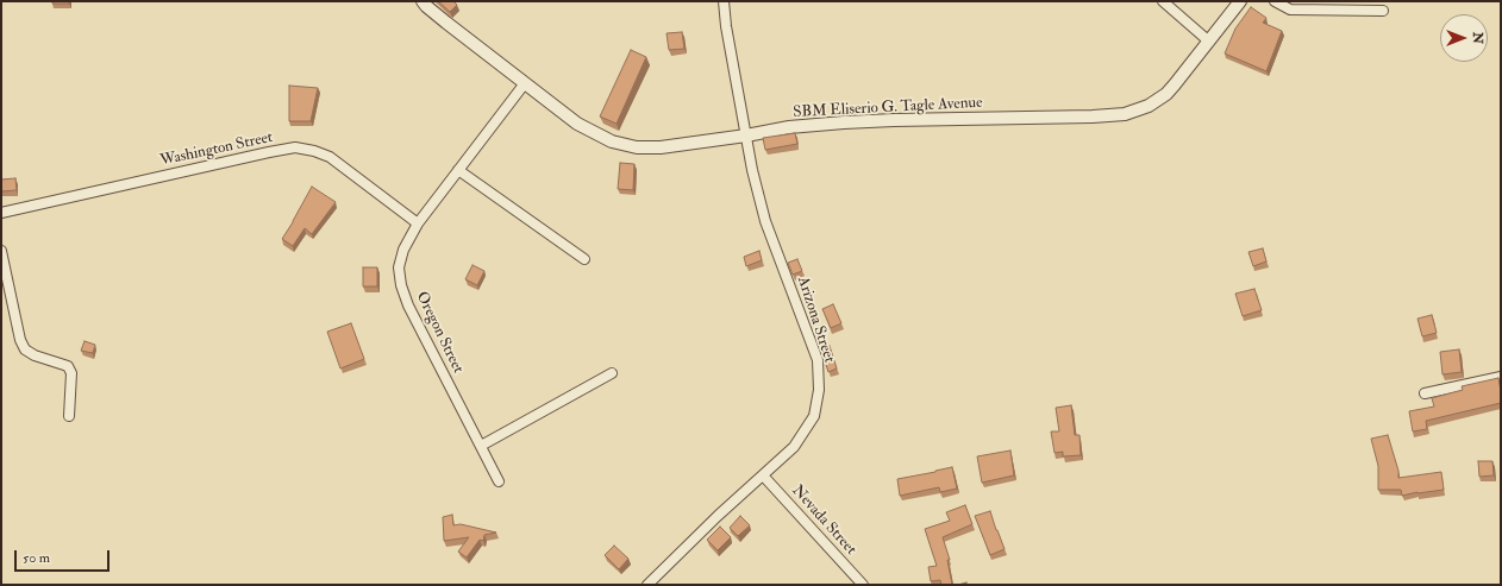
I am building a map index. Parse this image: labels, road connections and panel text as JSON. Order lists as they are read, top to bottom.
{
  "streets": {
    "street": [
      "SBM Eliserio G. Tagle Avenue",
      "Washington Street",
      "Arizona Street",
      "Oregon Street",
      "Nevada Street"
    ]
  },
  "crossings": [
    ["SBM Eliserio G. Tagle Avenue", "Arizona Street"],
    ["SBM Eliserio G. Tagle Avenue", "Oregon Street"],
    ["Washington Street", "Oregon Street"],
    ["Arizona Street", "Nevada Street"]
  ],
  "scale_bar": "50 m",
  "north": "right"
}
